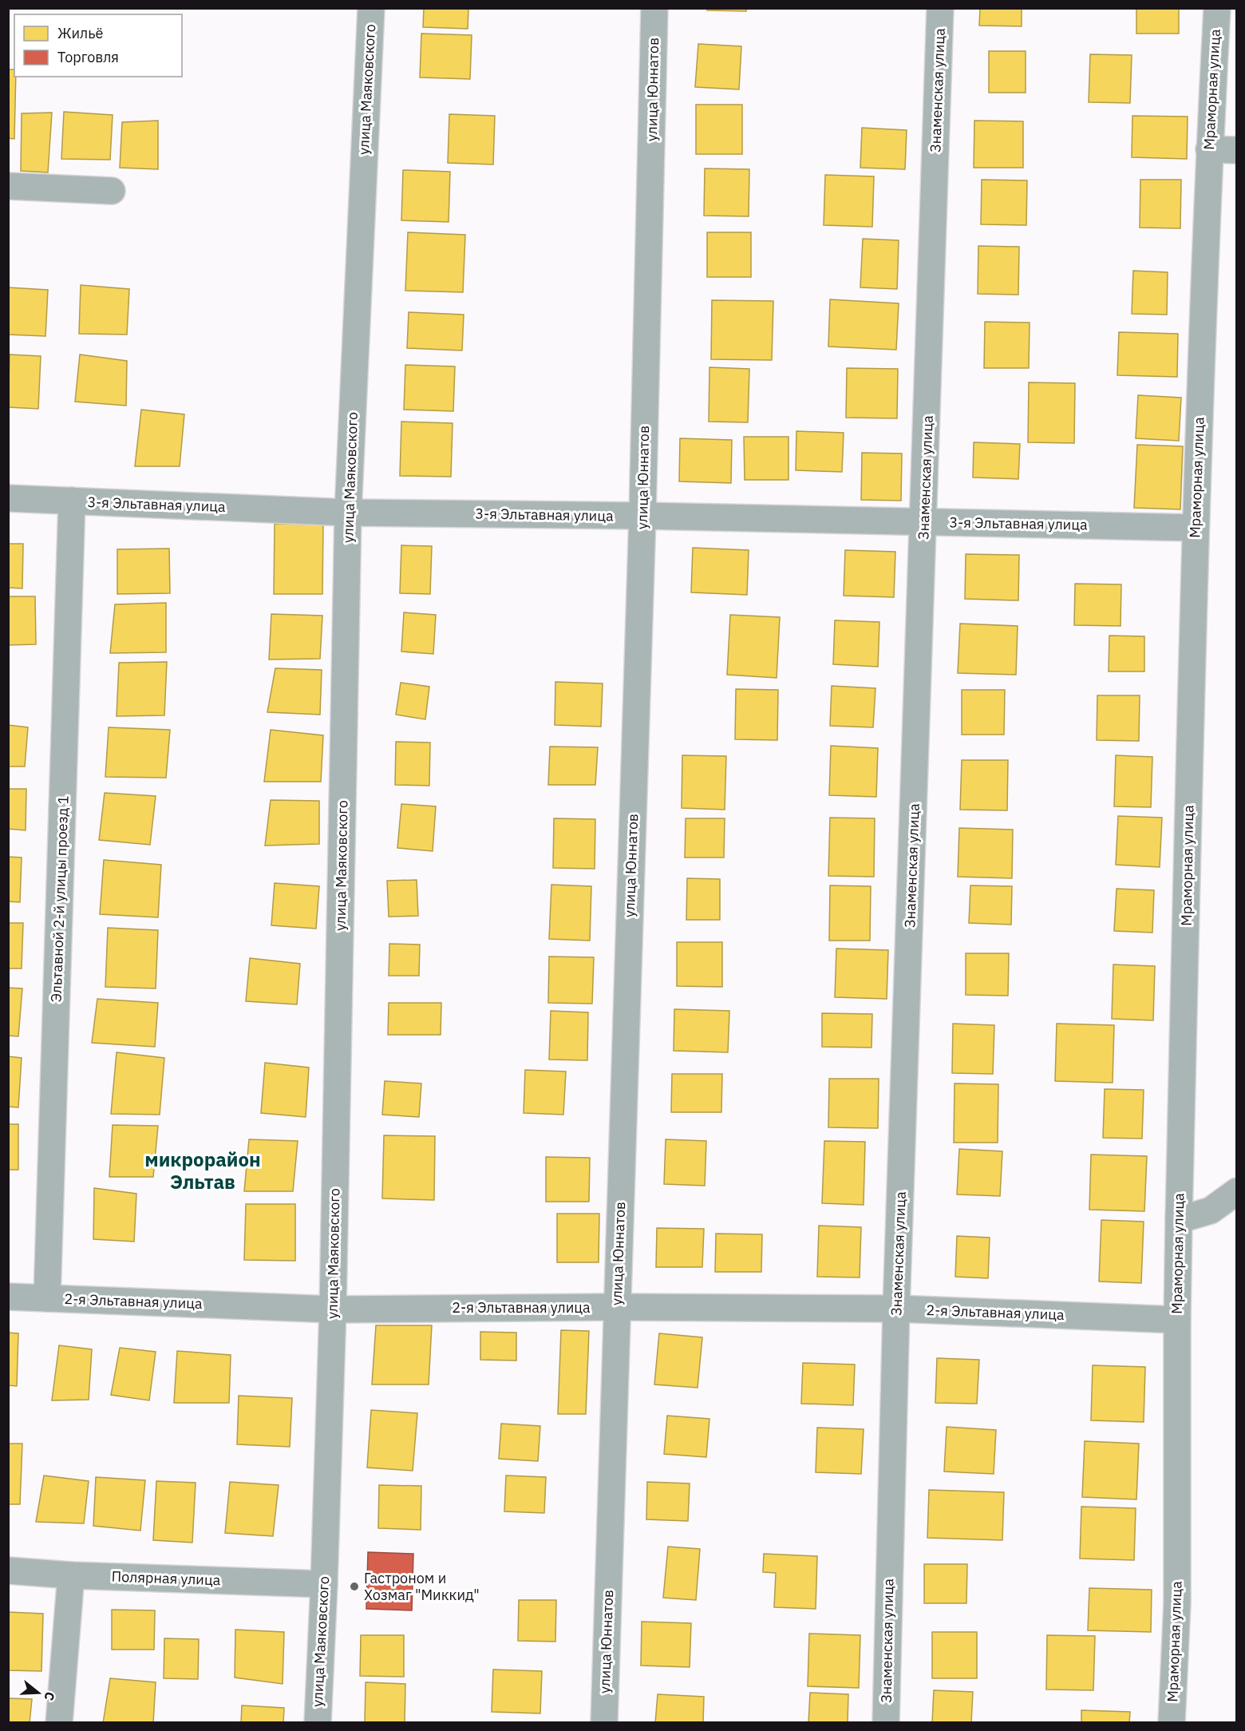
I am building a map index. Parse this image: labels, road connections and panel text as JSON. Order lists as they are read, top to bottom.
{
  "streets": {
    "street": [
      "улица Маяковского",
      "улица Юннатов",
      "Мраморная улица",
      "Знаменская улица",
      "3-я Эльтавная улица",
      "Эльтавной 2-й улицы проезд 1",
      "2-я Эльтавная улица",
      "Полярная улица"
    ]
  },
  "crossings": [
    ["улица Маяковского", "3-я Эльтавная улица"],
    ["улица Маяковского", "2-я Эльтавная улица"],
    ["улица Маяковского", "Полярная улица"],
    ["улица Юннатов", "3-я Эльтавная улица"],
    ["улица Юннатов", "2-я Эльтавная улица"],
    ["Мраморная улица", "3-я Эльтавная улица"],
    ["Мраморная улица", "2-я Эльтавная улица"],
    ["Знаменская улица", "3-я Эльтавная улица"],
    ["Знаменская улица", "2-я Эльтавная улица"],
    ["3-я Эльтавная улица", "Эльтавной 2-й улицы проезд 1"],
    ["Эльтавной 2-й улицы проезд 1", "2-я Эльтавная улица"]
  ],
  "districts": ["микрорайон Эльтав"],
  "places": ["Гастроном и Хозмаг \"Миккид\""],
  "legend": ["Жильё", "Торговля"],
  "north": "right"
}
